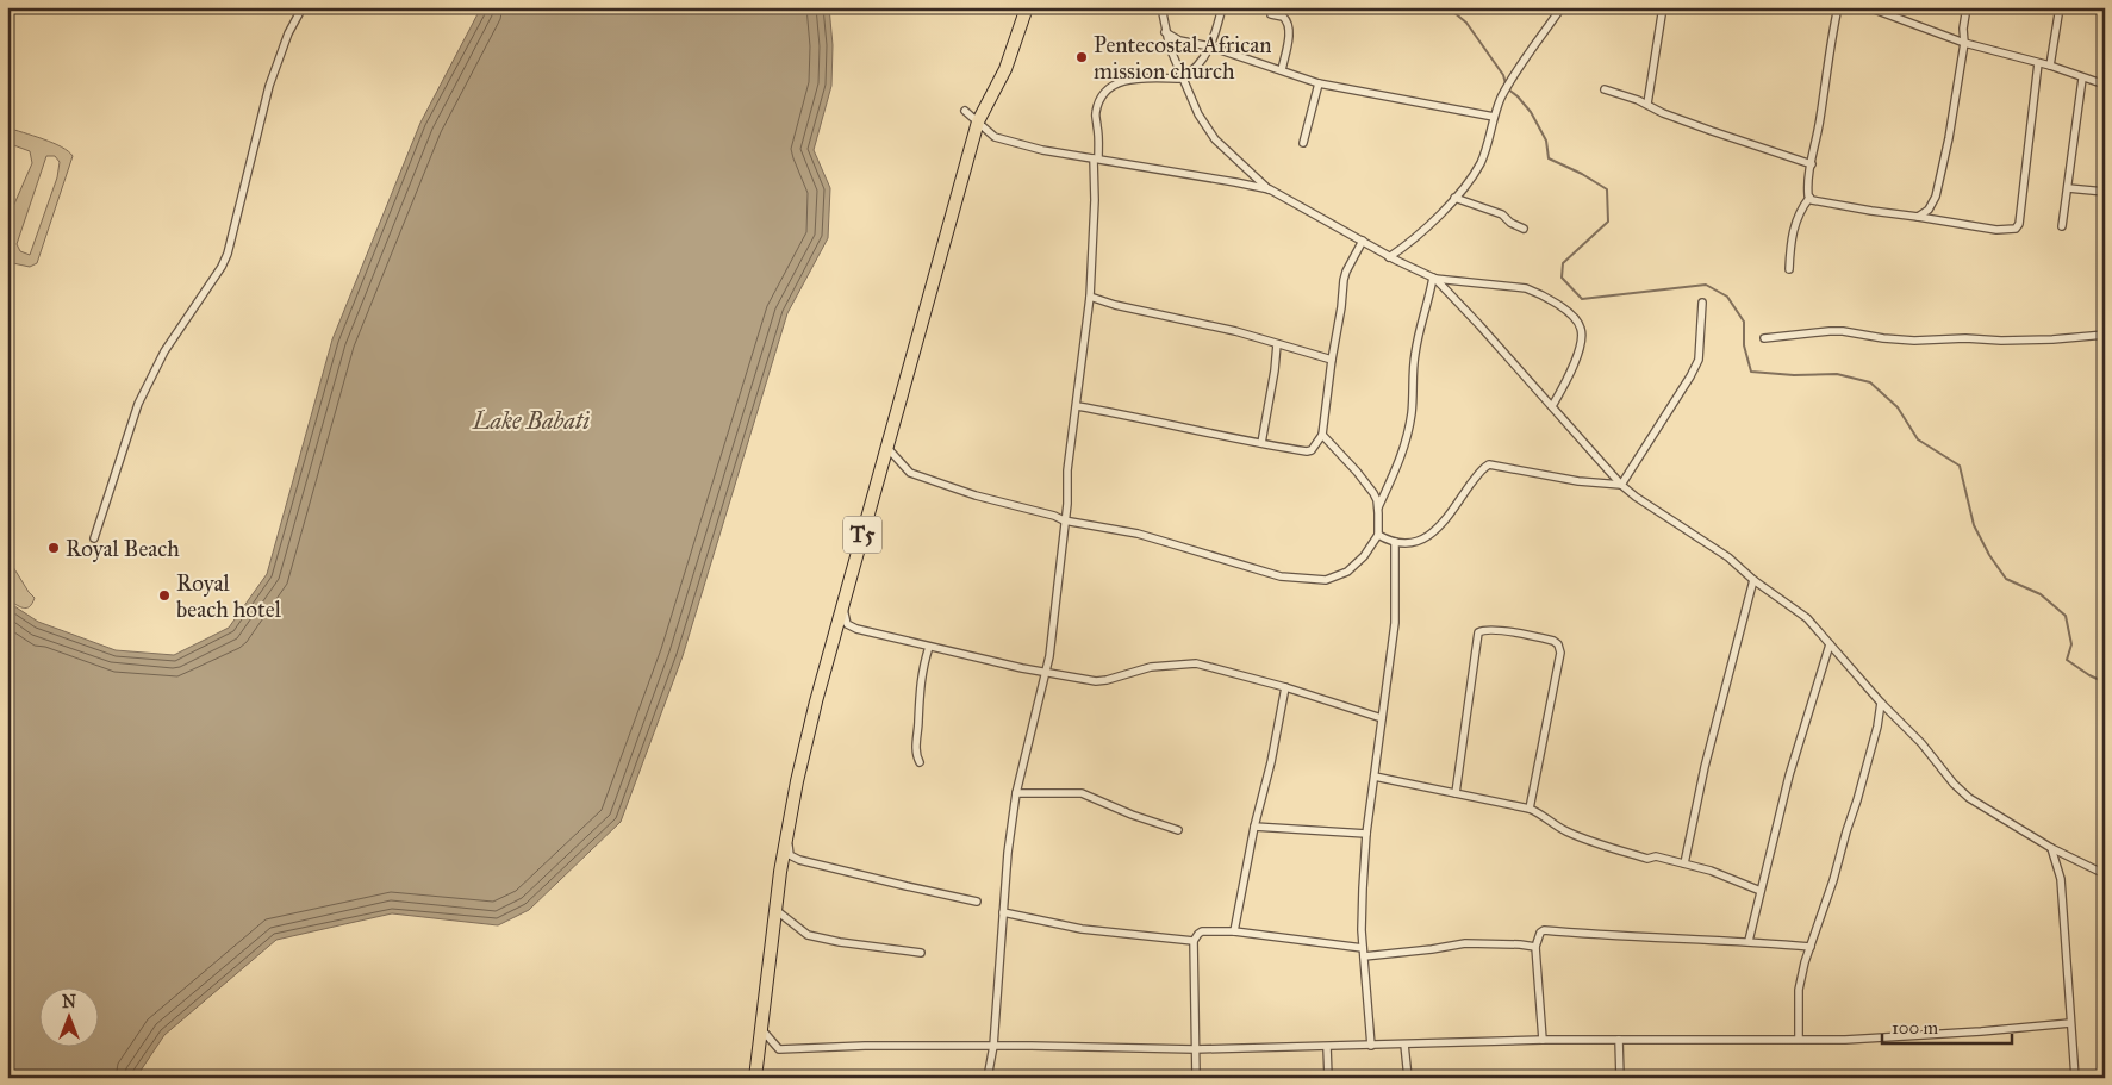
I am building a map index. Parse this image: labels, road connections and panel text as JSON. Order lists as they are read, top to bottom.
{
  "streets": {
    "highway": ["T5"]
  },
  "water": ["Lake Babati"],
  "places": ["Pentecostal African mission church", "Royal Beach", "Royal beach hotel"],
  "scale_bar": "100 m",
  "north": "top"
}
